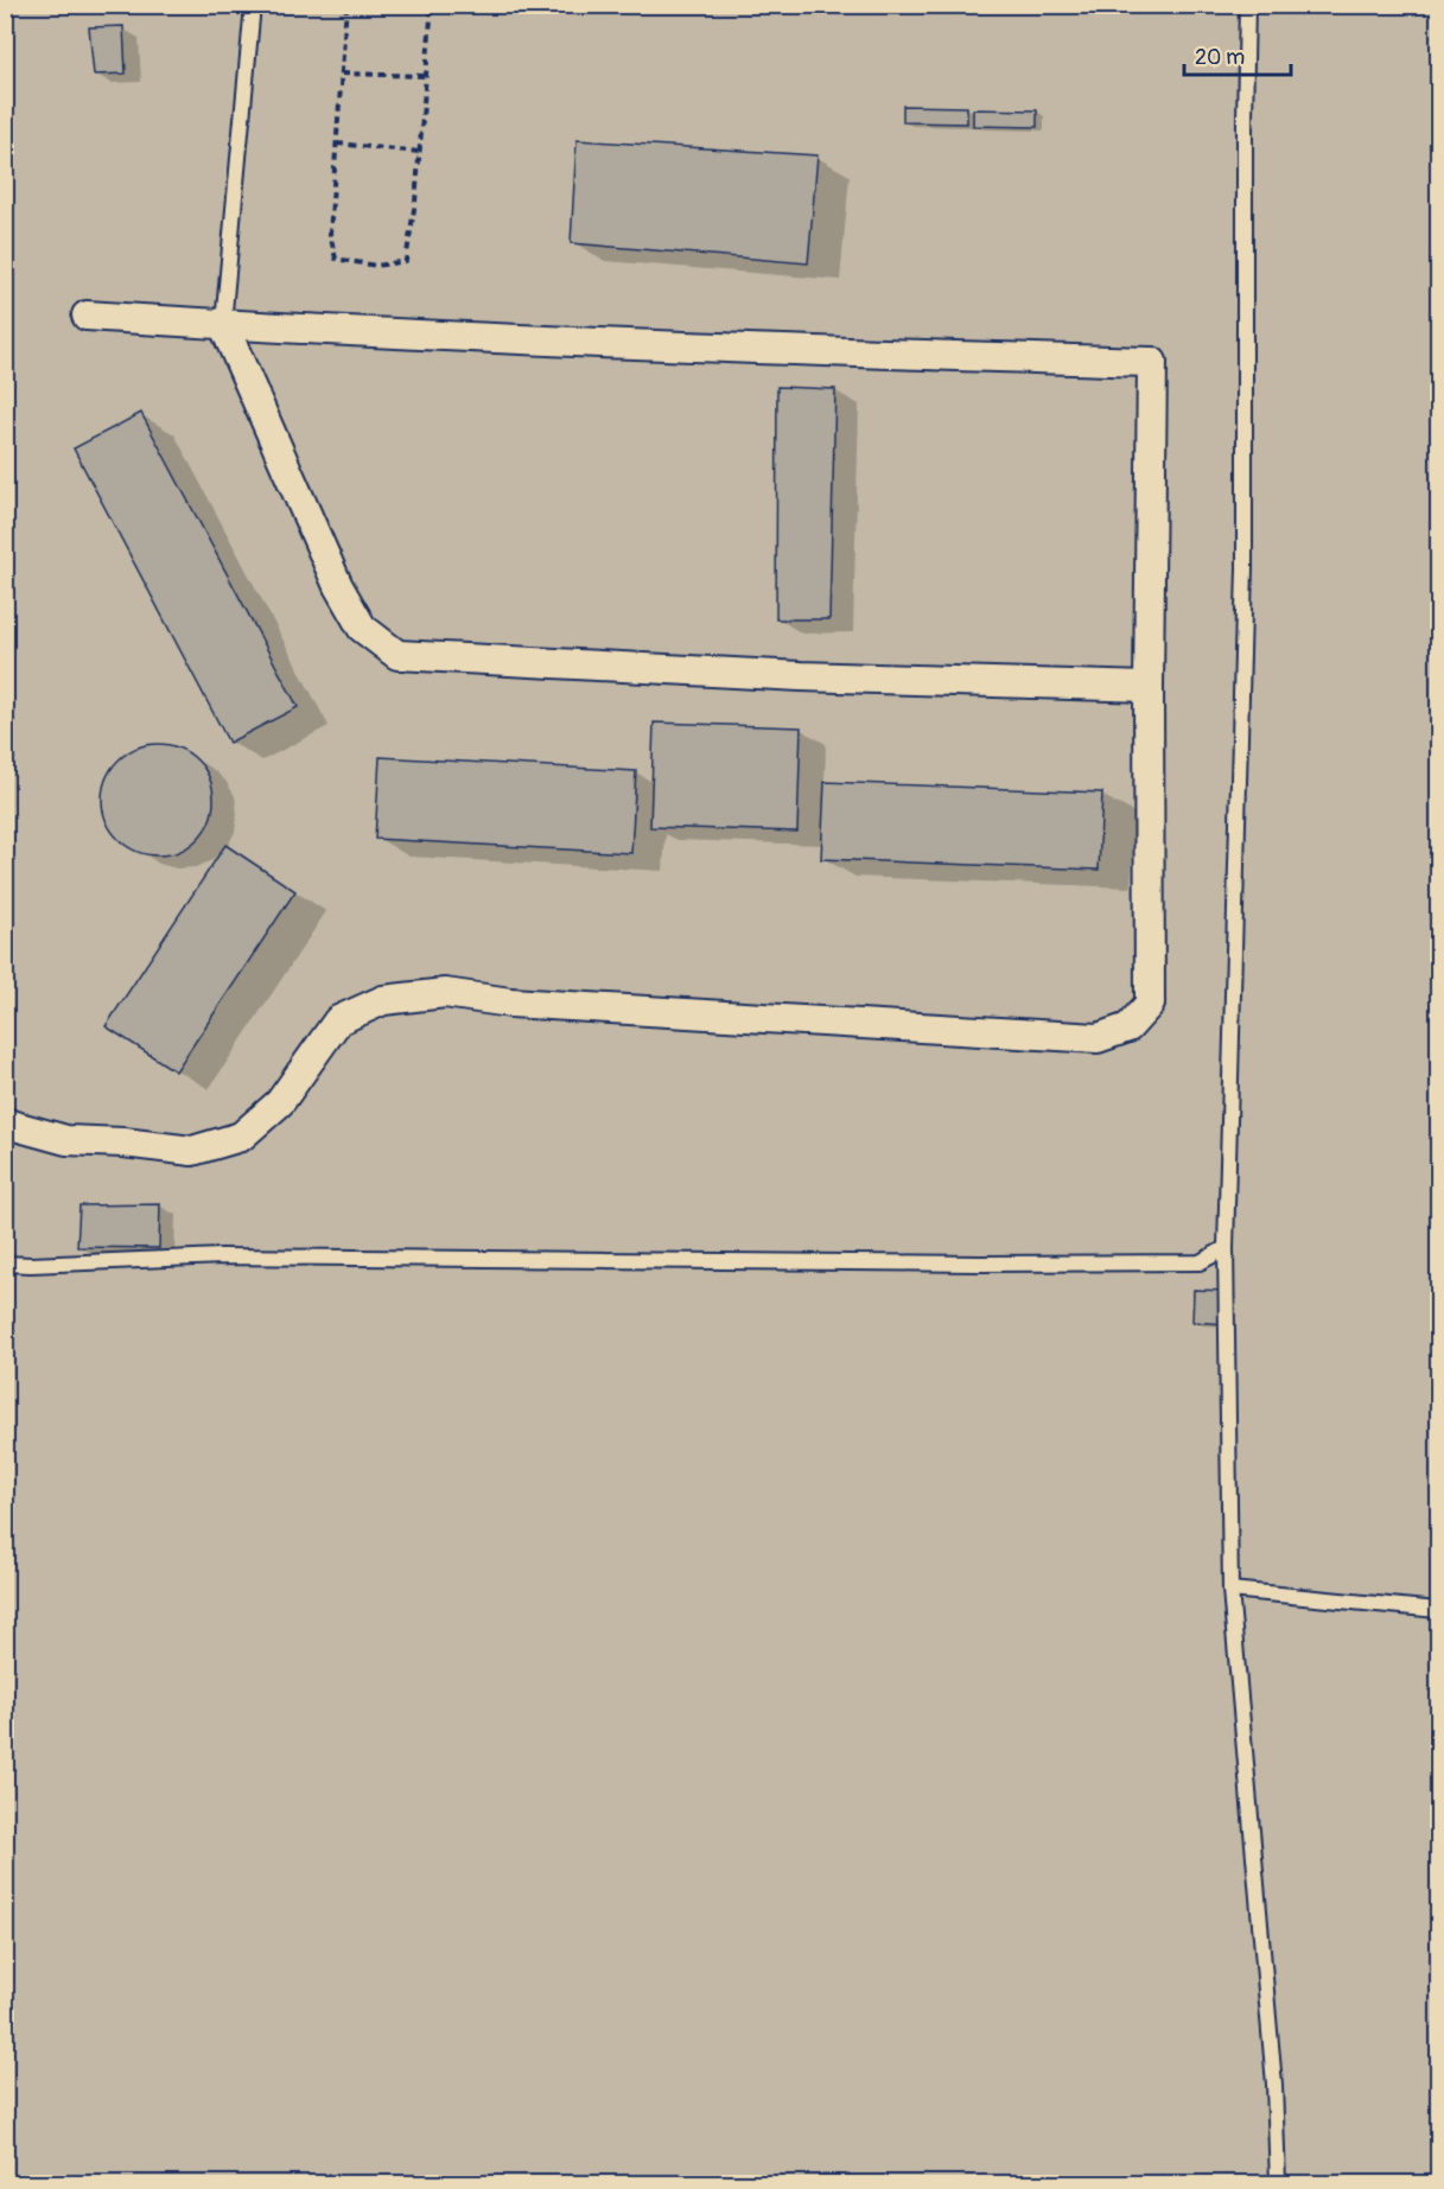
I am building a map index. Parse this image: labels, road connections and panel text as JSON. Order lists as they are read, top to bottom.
{
  "scale_bar": "20 m"
}
